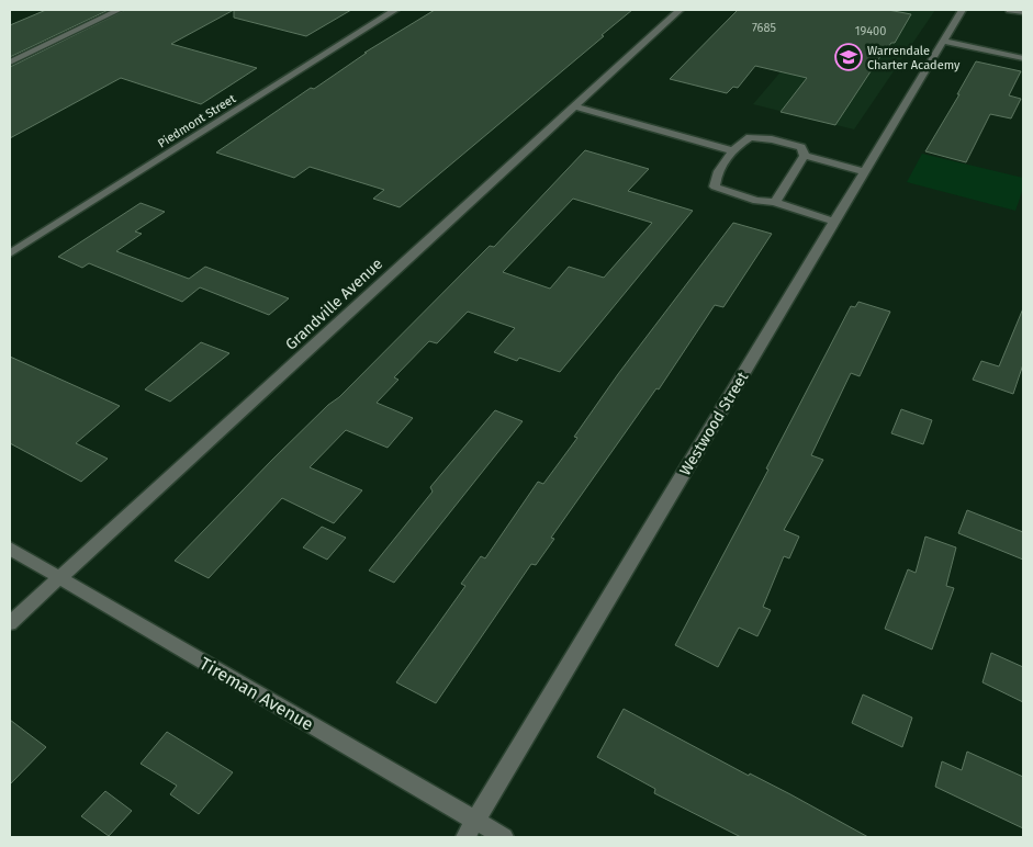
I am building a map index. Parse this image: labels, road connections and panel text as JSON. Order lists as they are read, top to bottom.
{
  "streets": {
    "street": [
      "Piedmont Street",
      "Grandville Avenue",
      "Westwood Street",
      "Tireman Avenue"
    ]
  },
  "crossings": [
    ["Grandville Avenue", "Tireman Avenue"],
    ["Westwood Street", "Tireman Avenue"]
  ],
  "places": {
    "school or university": ["Warrendale Charter Academy"]
  },
  "house_numbers": ["7685", "19400"]
}
